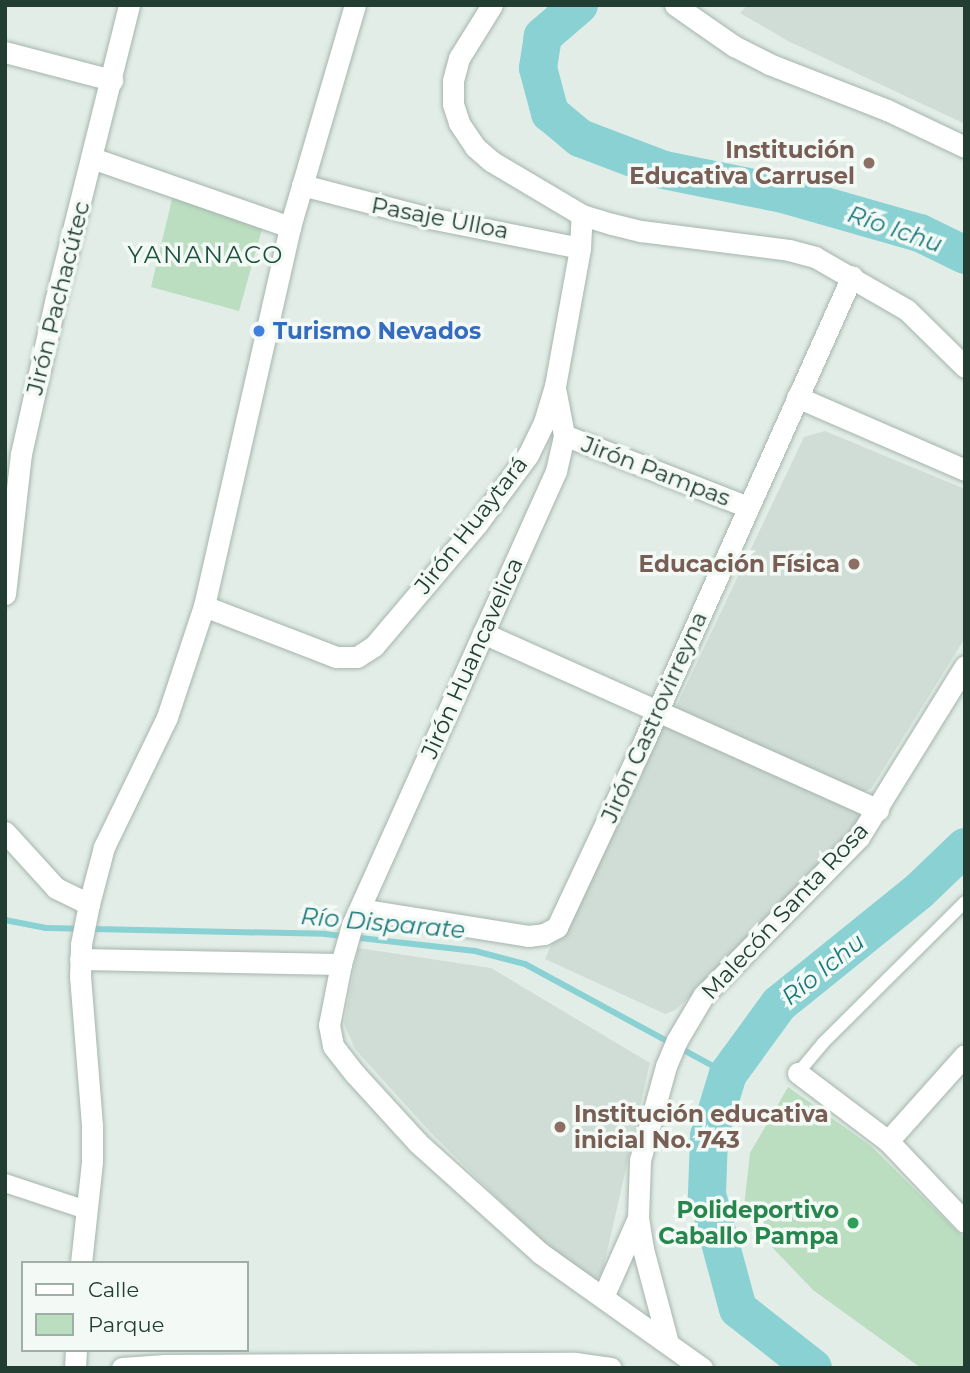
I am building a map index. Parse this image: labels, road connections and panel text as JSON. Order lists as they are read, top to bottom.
{
  "streets": {
    "street": [
      "Pasaje Ulloa",
      "Jirón Pachacútec",
      "Jirón Pampas",
      "Jirón Huaytará",
      "Jirón Huancavelica",
      "Jirón Castrovirreyna",
      "Malecón Santa Rosa"
    ]
  },
  "crossings": [
    ["Pasaje Ulloa", "Jirón Huaytará"],
    ["Jirón Pampas", "Jirón Huancavelica"],
    ["Jirón Pampas", "Jirón Castrovirreyna"],
    ["Jirón Huaytará", "Jirón Huancavelica"],
    ["Jirón Huancavelica", "Jirón Castrovirreyna"]
  ],
  "districts": ["YANANACO"],
  "water": ["Río Ichu", "Río Disparate"],
  "places": [
    "Institución Educativa Carrusel",
    "Turismo Nevados",
    "Educación Física",
    "Institución educativa inicial No. 743",
    "Polideportivo Caballo Pampa"
  ],
  "legend": ["Calle", "Parque"]
}
